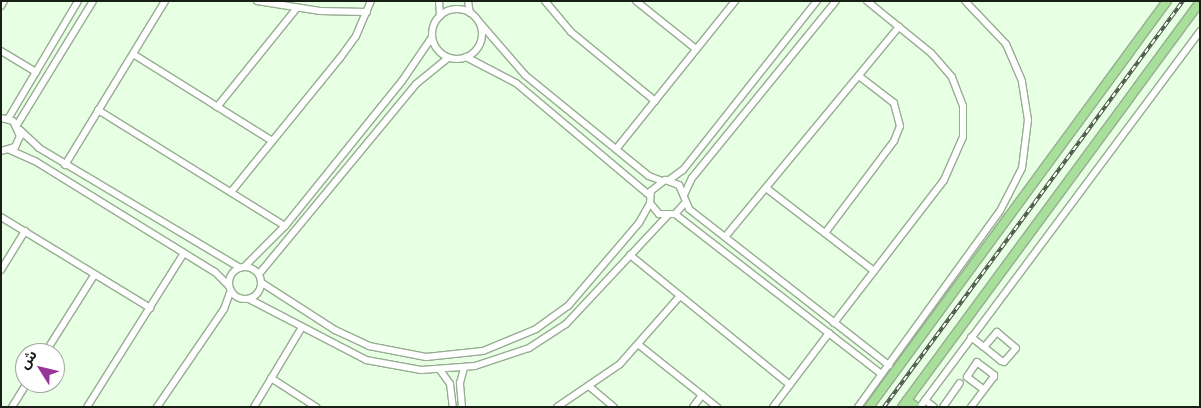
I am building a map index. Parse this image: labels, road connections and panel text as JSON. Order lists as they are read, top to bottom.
{
  "north": "top left"
}
